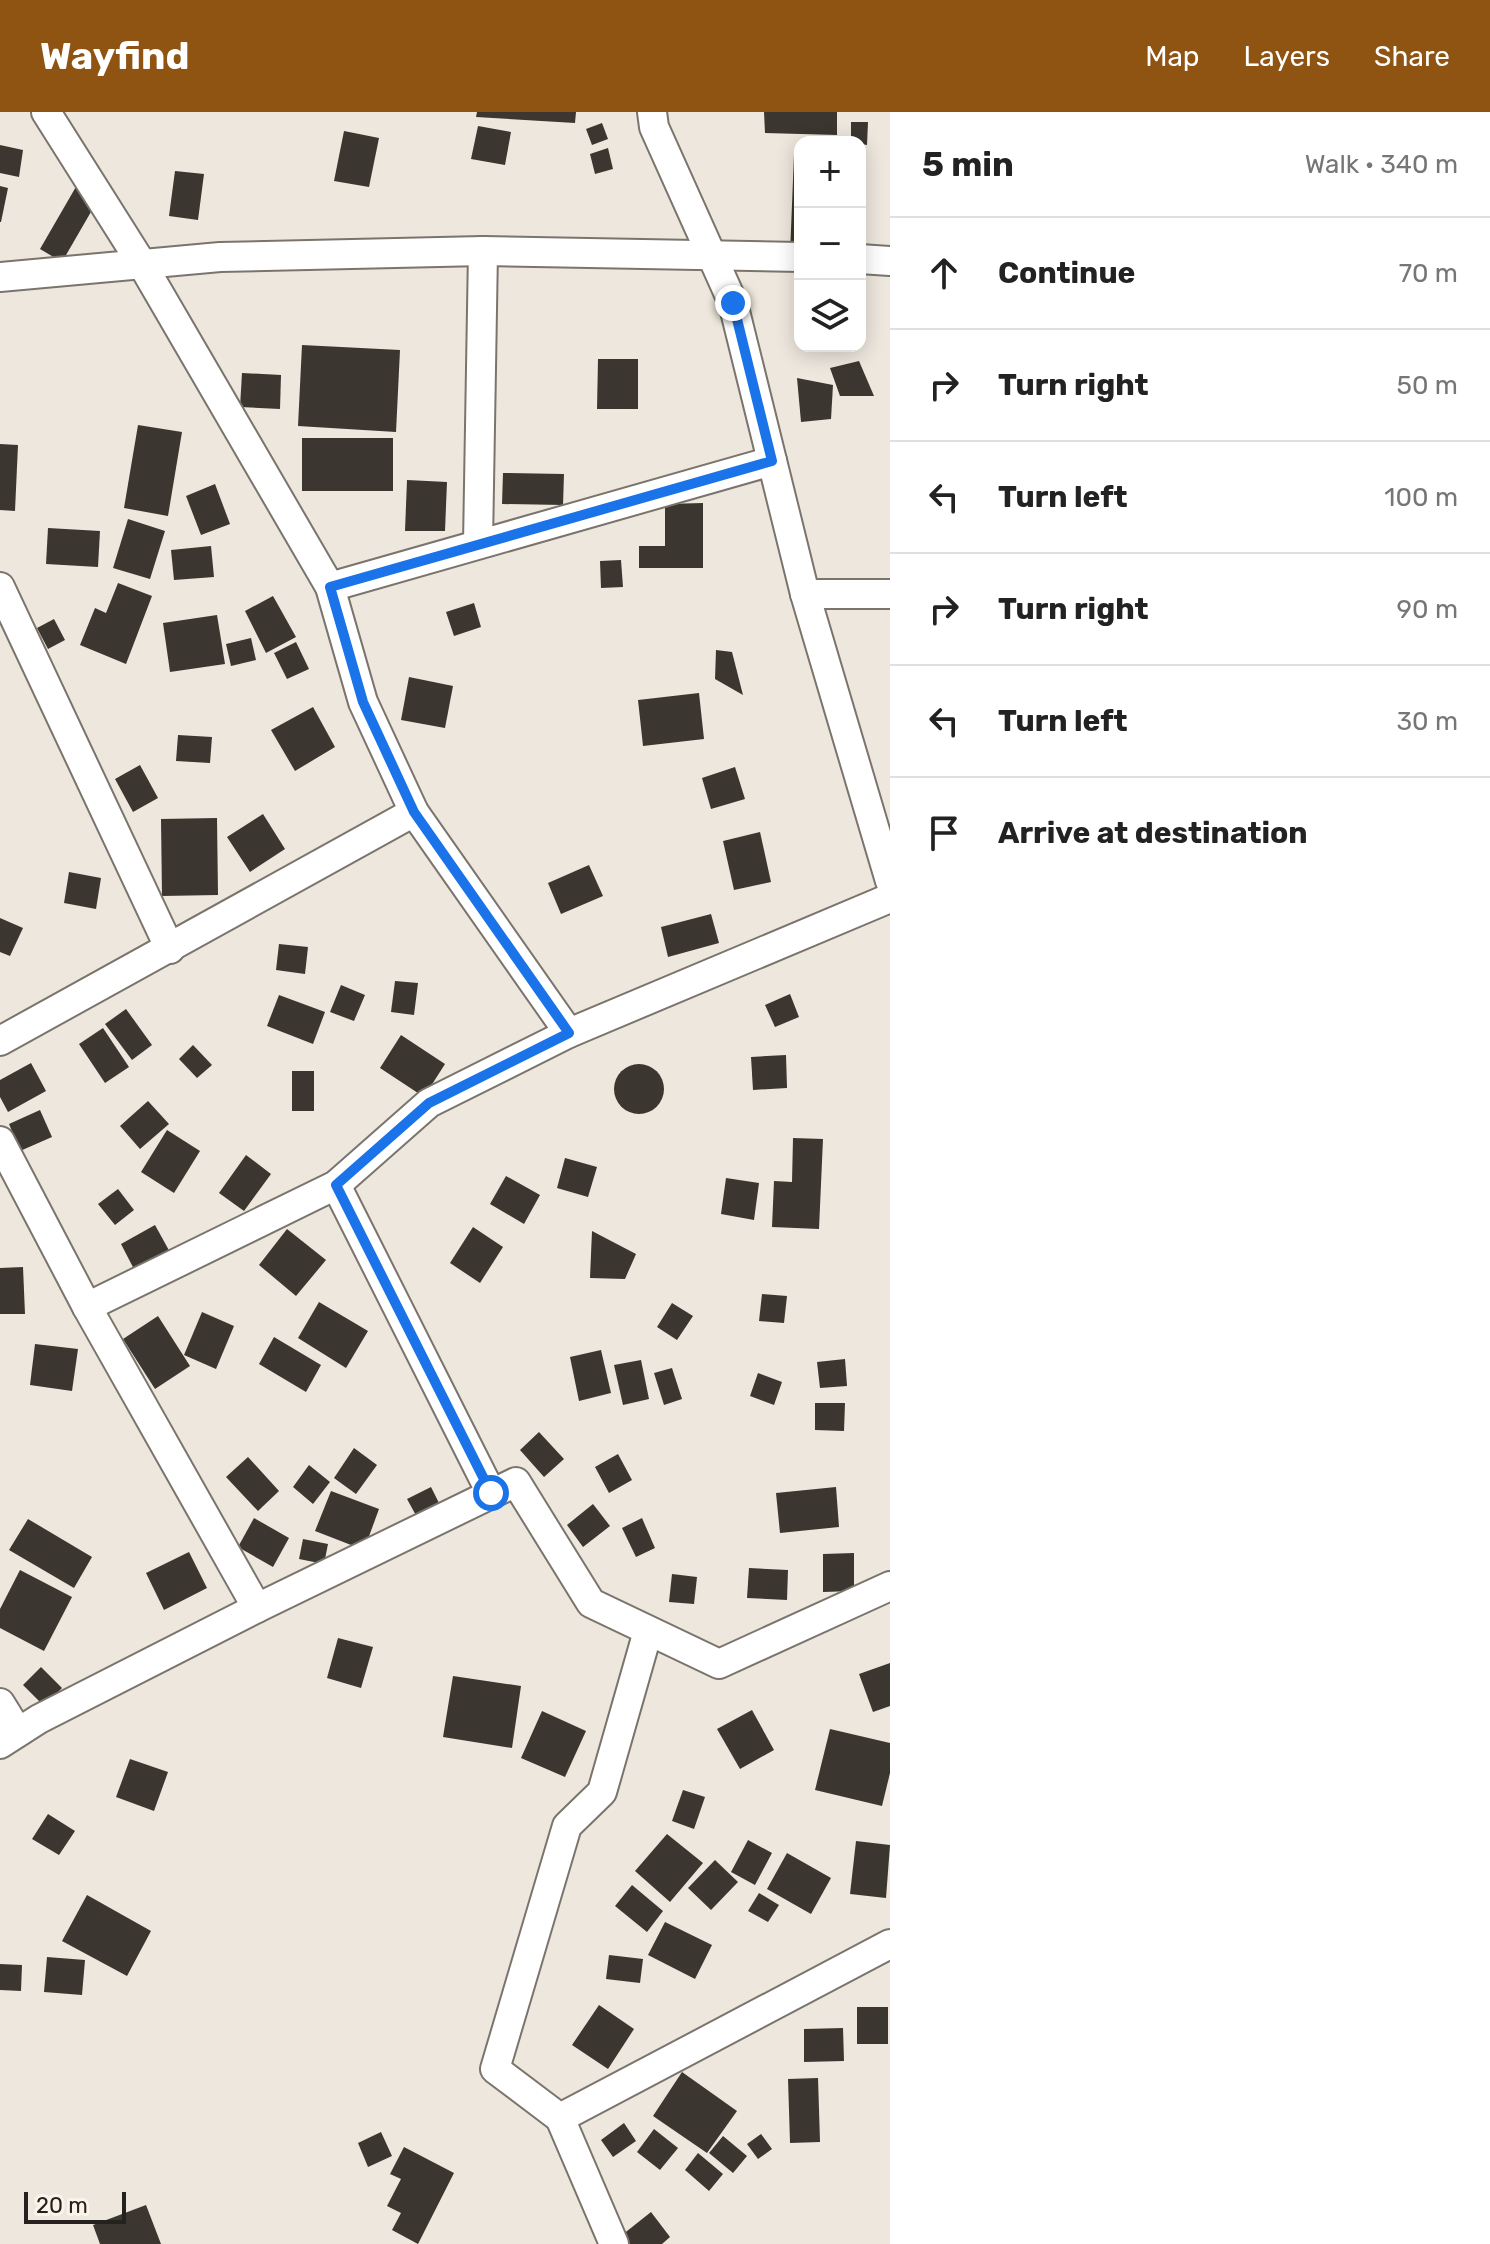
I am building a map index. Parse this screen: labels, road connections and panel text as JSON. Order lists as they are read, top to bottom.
{
  "scale_bar": "20 m",
  "page": {
    "header": "Wayfind",
    "nav": ["Map", "Layers", "Share"],
    "heading": ["5 min", "Walk · 340 m"],
    "map_buttons": ["+", "−"],
    "list": [
      ["Continue", "70 m"],
      ["Turn right", "50 m"],
      ["Turn left", "100 m"],
      ["Turn right", "90 m"],
      ["Turn left", "30 m"],
      "Arrive at destination"
    ],
    "scale": "20 m"
  }
}
